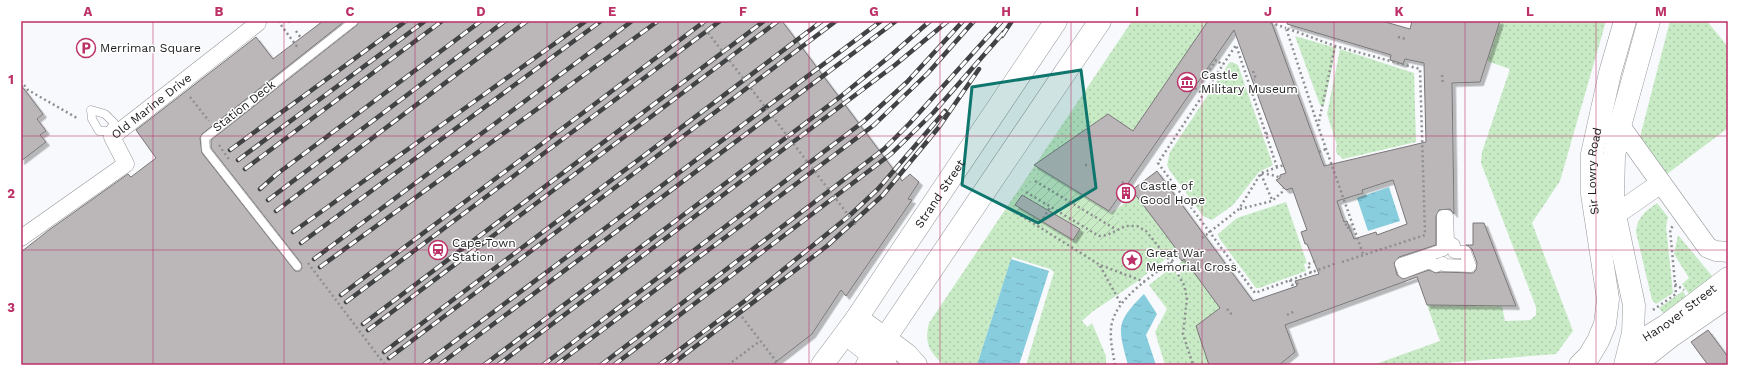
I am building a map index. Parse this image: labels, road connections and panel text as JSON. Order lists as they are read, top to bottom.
{
  "streets": {
    "main road": ["Sir Lowry Road", "Strand Street"],
    "street": ["Old Marine Drive", "Hanover Street"],
    "lane": ["Station Deck"]
  },
  "crossings": [
    ["Sir Lowry Road", "Hanover Street"]
  ],
  "places": {
    "parking": ["Merriman Square"],
    "museum": ["Castle Military Museum"],
    "building": ["Castle of Good Hope"],
    "station": ["Cape Town Station"],
    "place": ["Great War Memorial Cross"]
  },
  "grid": {
    "columns": [
      "A",
      "B",
      "C",
      "D",
      "E",
      "F",
      "G",
      "H",
      "I",
      "J",
      "K",
      "L",
      "M"
    ],
    "rows": ["1", "2", "3"]
  }
}
